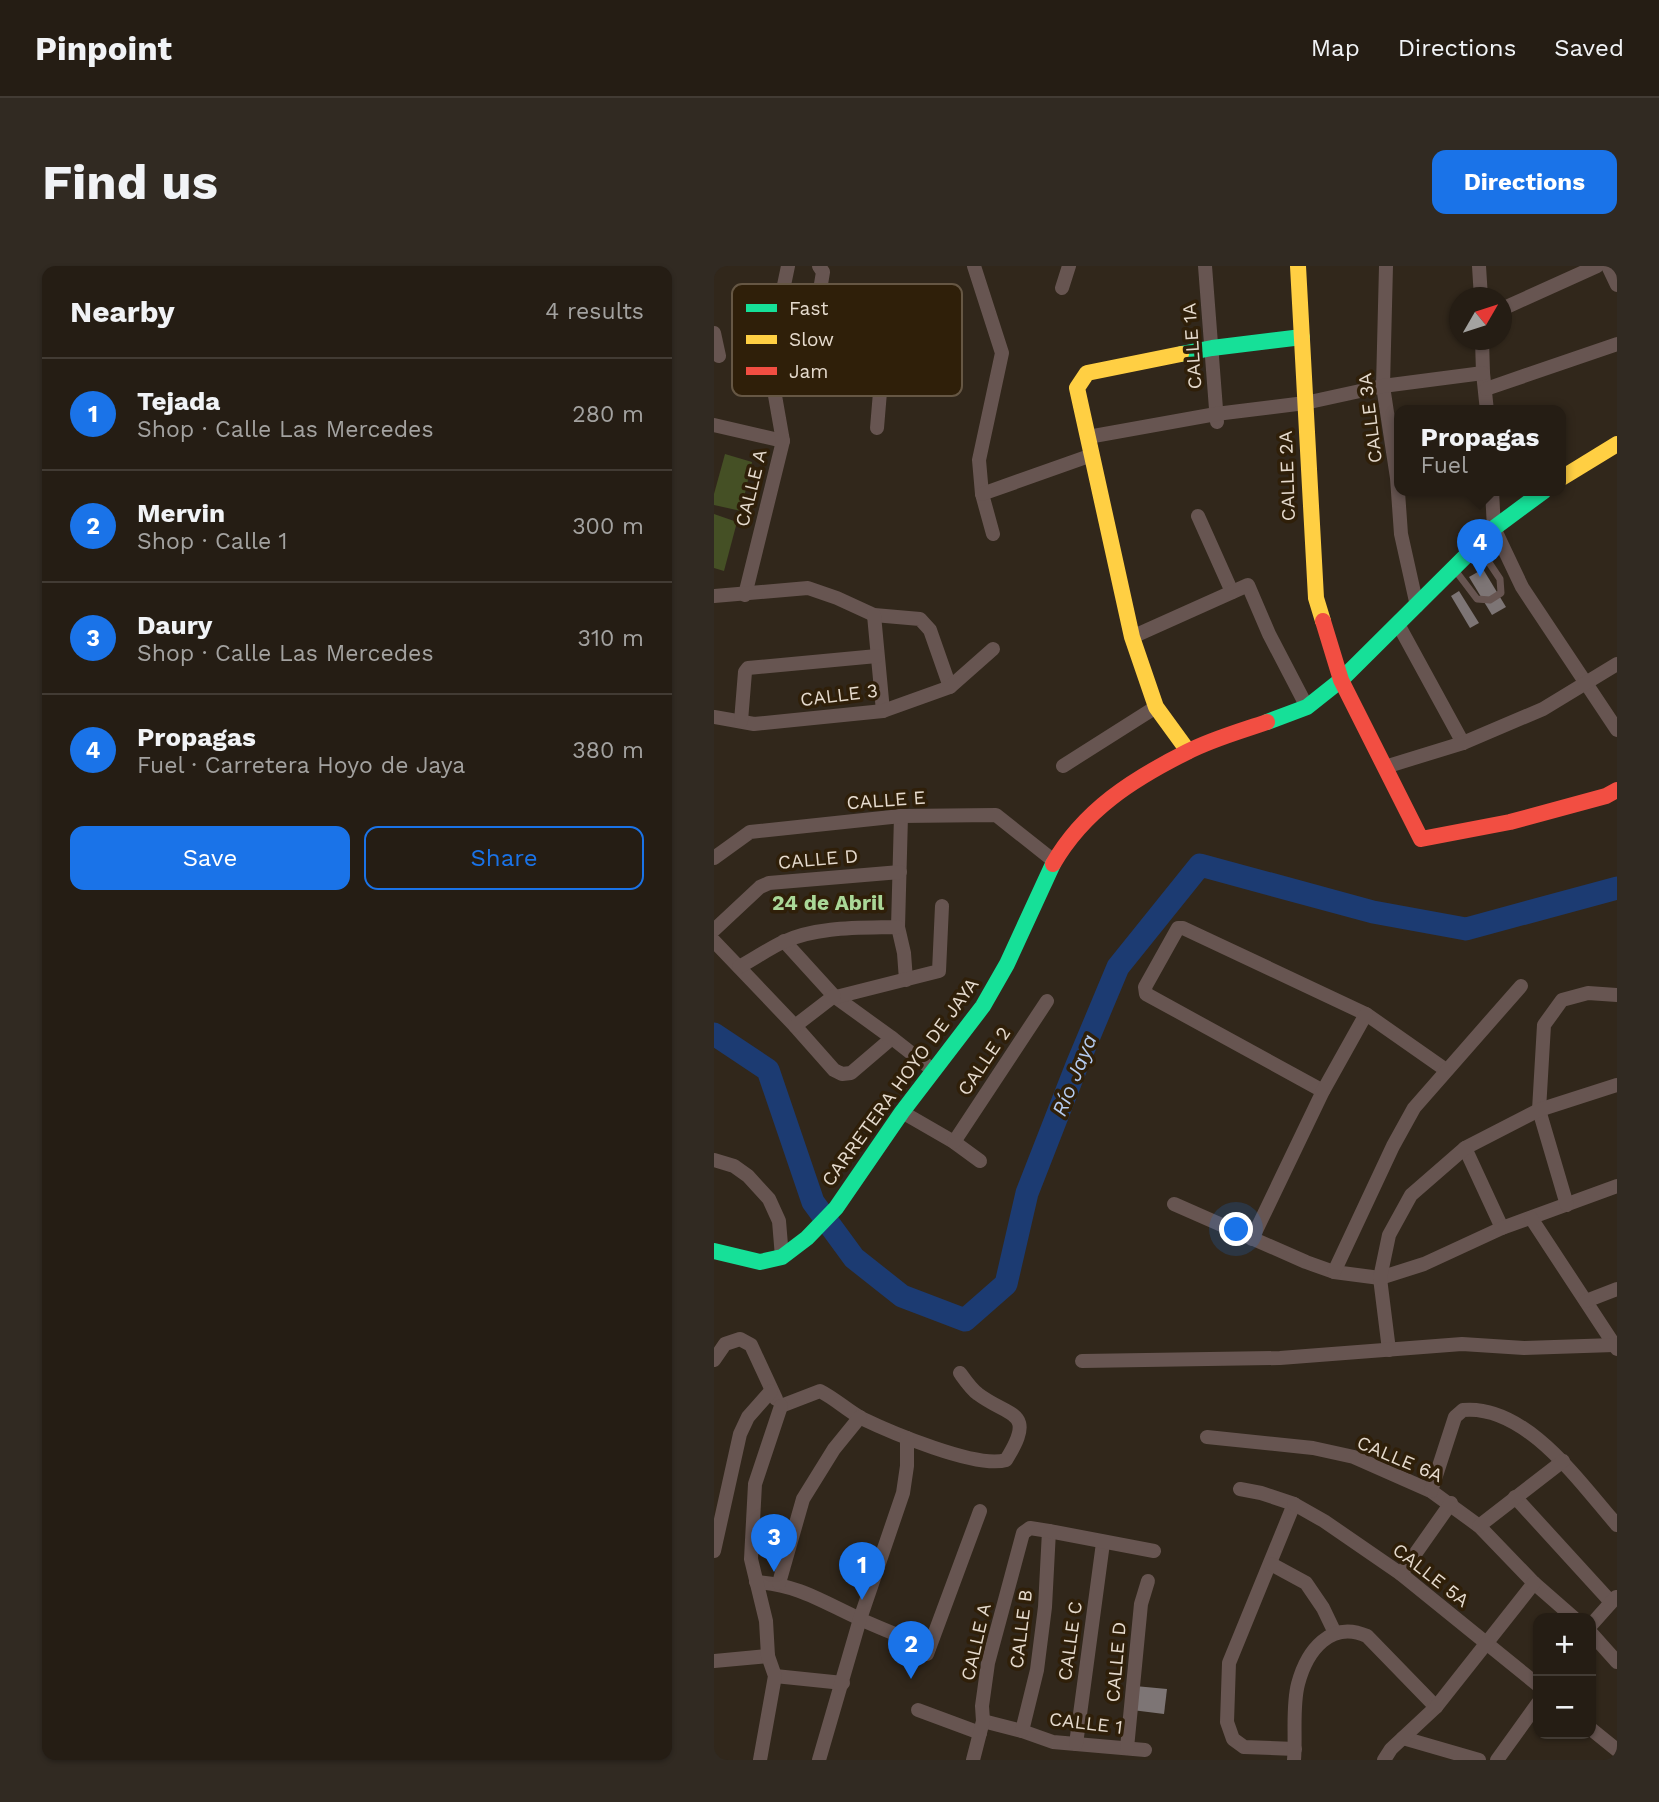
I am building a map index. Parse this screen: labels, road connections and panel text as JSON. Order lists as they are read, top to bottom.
{
  "streets": {
    "street": [
      "CALLE 1A",
      "CALLE 3A",
      "CALLE 2A",
      "CALLE A",
      "CALLE 3",
      "CALLE E",
      "CALLE D",
      "CALLE 2",
      "CARRETERA HOYO DE JAYA",
      "CALLE 6A",
      "CALLE 5A",
      "CALLE B",
      "CALLE C",
      "CALLE 1"
    ]
  },
  "crossings": [
    ["CALLE 3A", "CARRETERA HOYO DE JAYA"],
    ["CALLE 2A", "CARRETERA HOYO DE JAYA"],
    ["CALLE A", "CALLE B"],
    ["CALLE A", "CALLE 1"],
    ["CALLE E", "CARRETERA HOYO DE JAYA"],
    ["CALLE D", "CALLE 1"],
    ["CALLE B", "CALLE 1"],
    ["CALLE C", "CALLE 1"]
  ],
  "districts": ["24 de Abril"],
  "water": ["Río Jaya"],
  "legend": ["Fast", "Slow", "Jam"],
  "north": "top right",
  "page": {
    "header": "Pinpoint",
    "nav": ["Map", "Directions", "Saved"],
    "buttons": [
      "Directions",
      ["Save", "Share"]
    ],
    "title": "Find us",
    "heading": ["Nearby", "4 results"],
    "list": [
      {
        "mark": "1",
        "name": "Tejada",
        "note": "Shop · Calle Las Mercedes",
        "value": "280 m"
      },
      {
        "mark": "2",
        "name": "Mervin",
        "note": "Shop · Calle 1",
        "value": "300 m"
      },
      {
        "mark": "3",
        "name": "Daury",
        "note": "Shop · Calle Las Mercedes",
        "value": "310 m"
      },
      {
        "mark": "4",
        "name": "Propagas",
        "note": "Fuel · Carretera Hoyo de Jaya",
        "value": "380 m"
      }
    ],
    "popup": ["Propagas", "Fuel"],
    "pins": [
      "4",
      "3",
      "1",
      "2"
    ],
    "map_buttons": ["+", "−"]
  }
}
